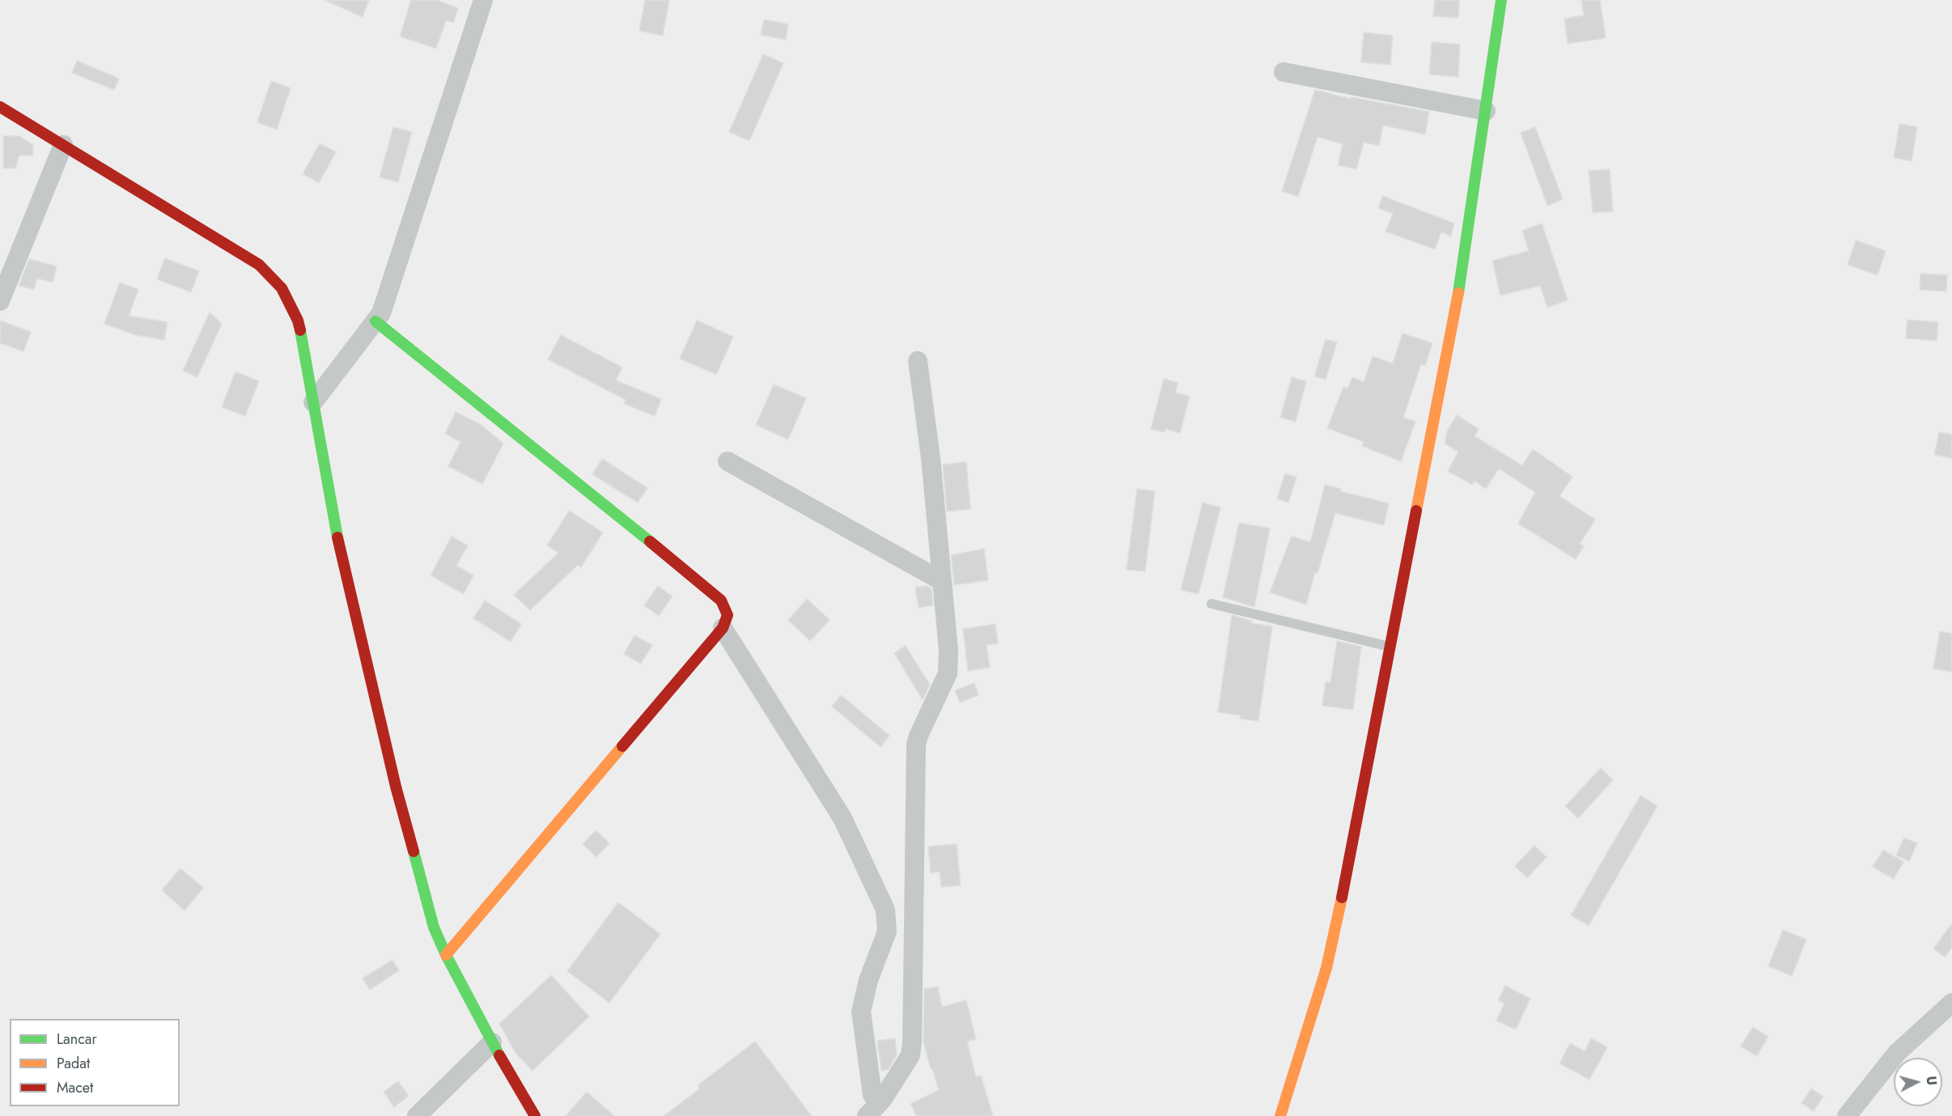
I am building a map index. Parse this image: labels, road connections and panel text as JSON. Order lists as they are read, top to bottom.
{
  "legend": ["Lancar", "Padat", "Macet"],
  "north": "right"
}
